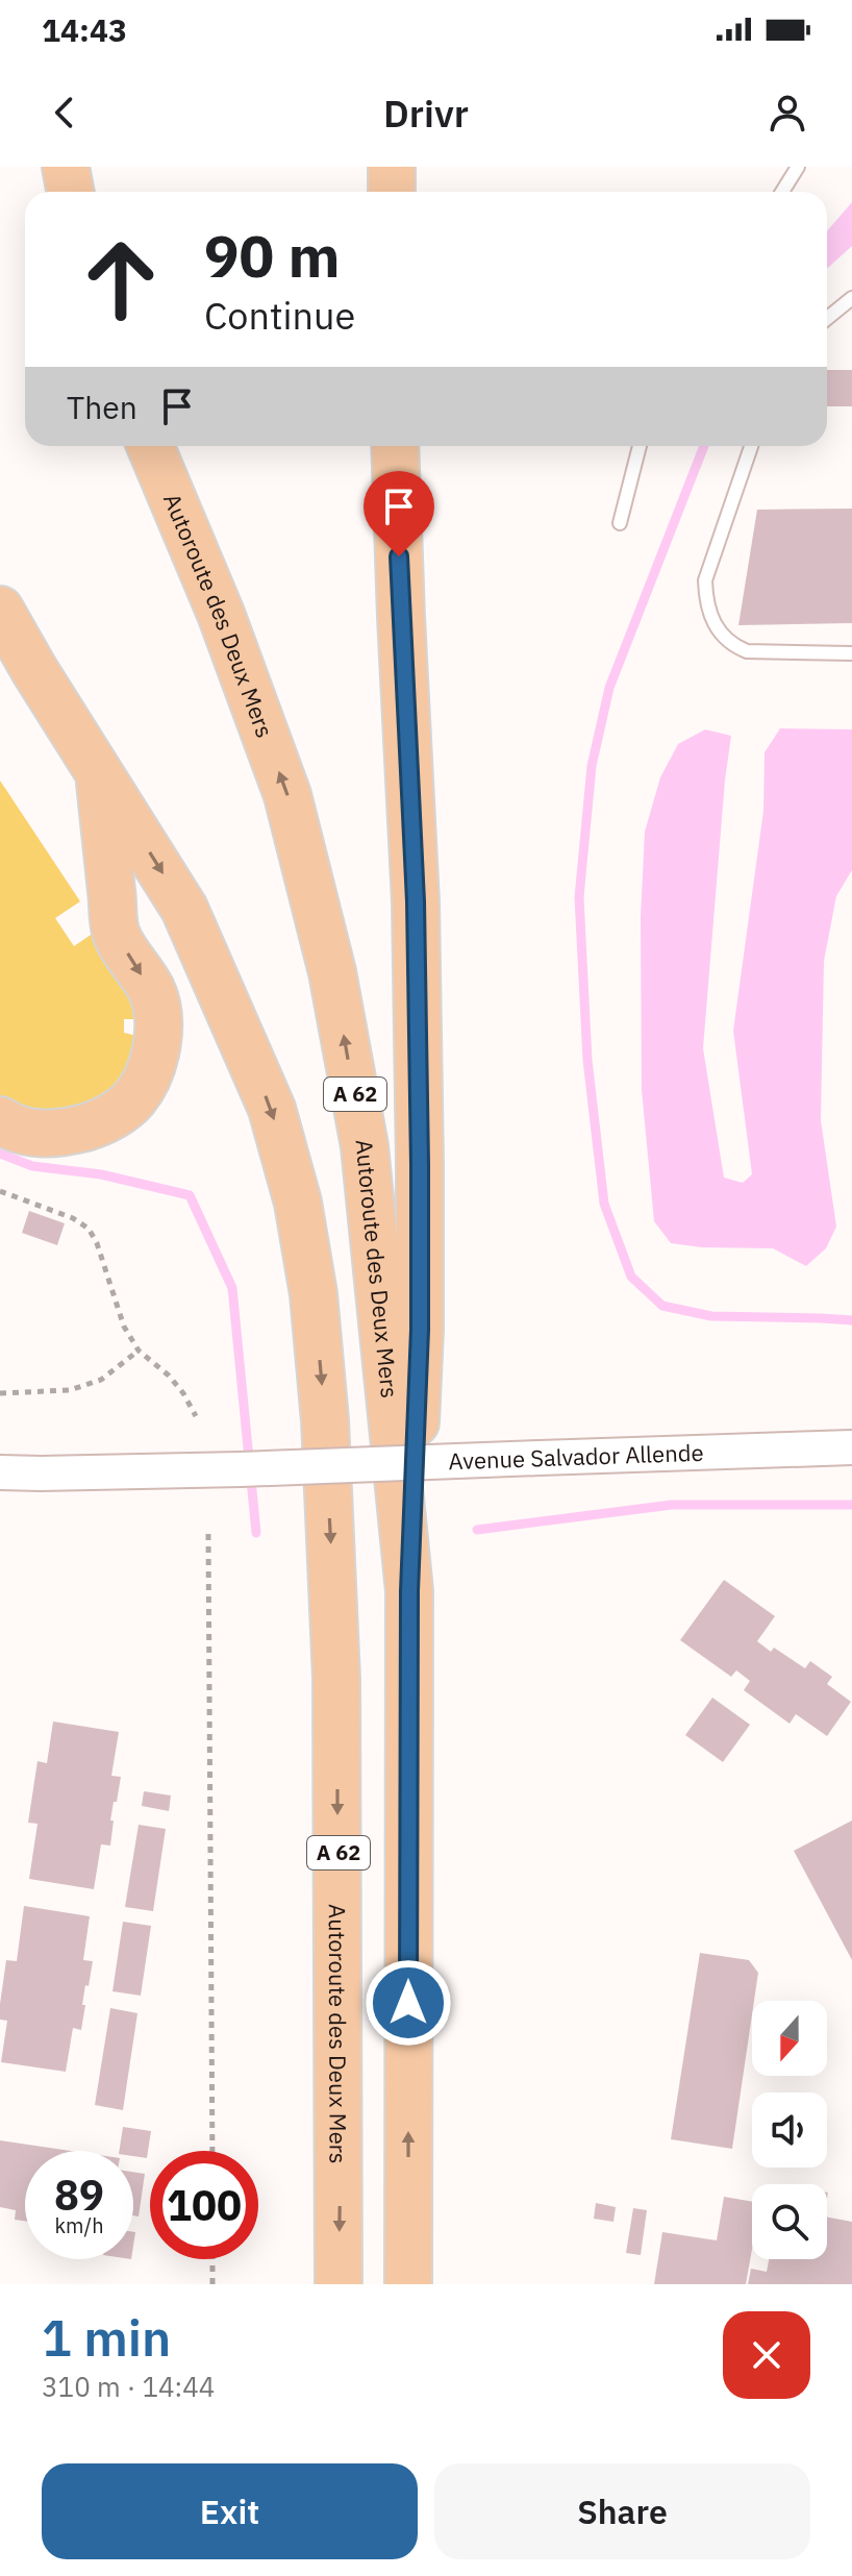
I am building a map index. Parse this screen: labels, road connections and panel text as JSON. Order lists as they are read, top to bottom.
{
  "streets": {
    "highway": ["Autoroute des Deux Mers", "A 62"],
    "street": ["Avenue Salvador Allende"]
  },
  "north": "bottom",
  "page": {
    "status": "14:43",
    "header": "Drivr",
    "turn": ["90 m", "Continue"],
    "then": "Then",
    "speed": "89 km/h",
    "limit": "100",
    "heading": ["1 min", "310 m · 14:44"],
    "buttons": ["Exit", "Share"]
  }
}
